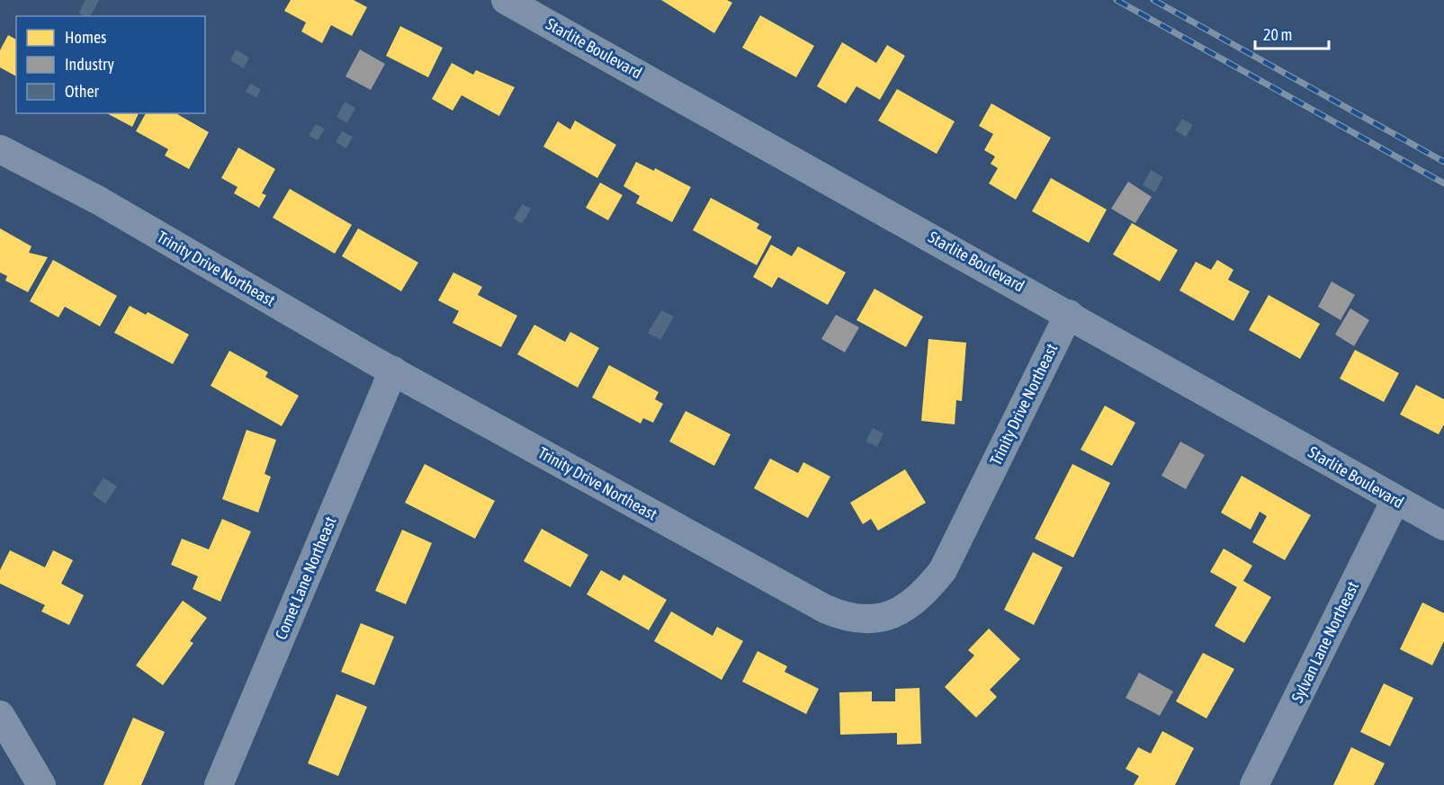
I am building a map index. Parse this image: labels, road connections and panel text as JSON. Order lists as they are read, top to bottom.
{
  "streets": {
    "street": [
      "Starlite Boulevard",
      "Trinity Drive Northeast",
      "Comet Lane Northeast",
      "Sylvan Lane Northeast"
    ]
  },
  "crossings": [
    ["Starlite Boulevard", "Trinity Drive Northeast"],
    ["Starlite Boulevard", "Sylvan Lane Northeast"],
    ["Trinity Drive Northeast", "Comet Lane Northeast"]
  ],
  "legend": ["Homes", "Industry", "Other"],
  "scale_bar": "20 m"
}
